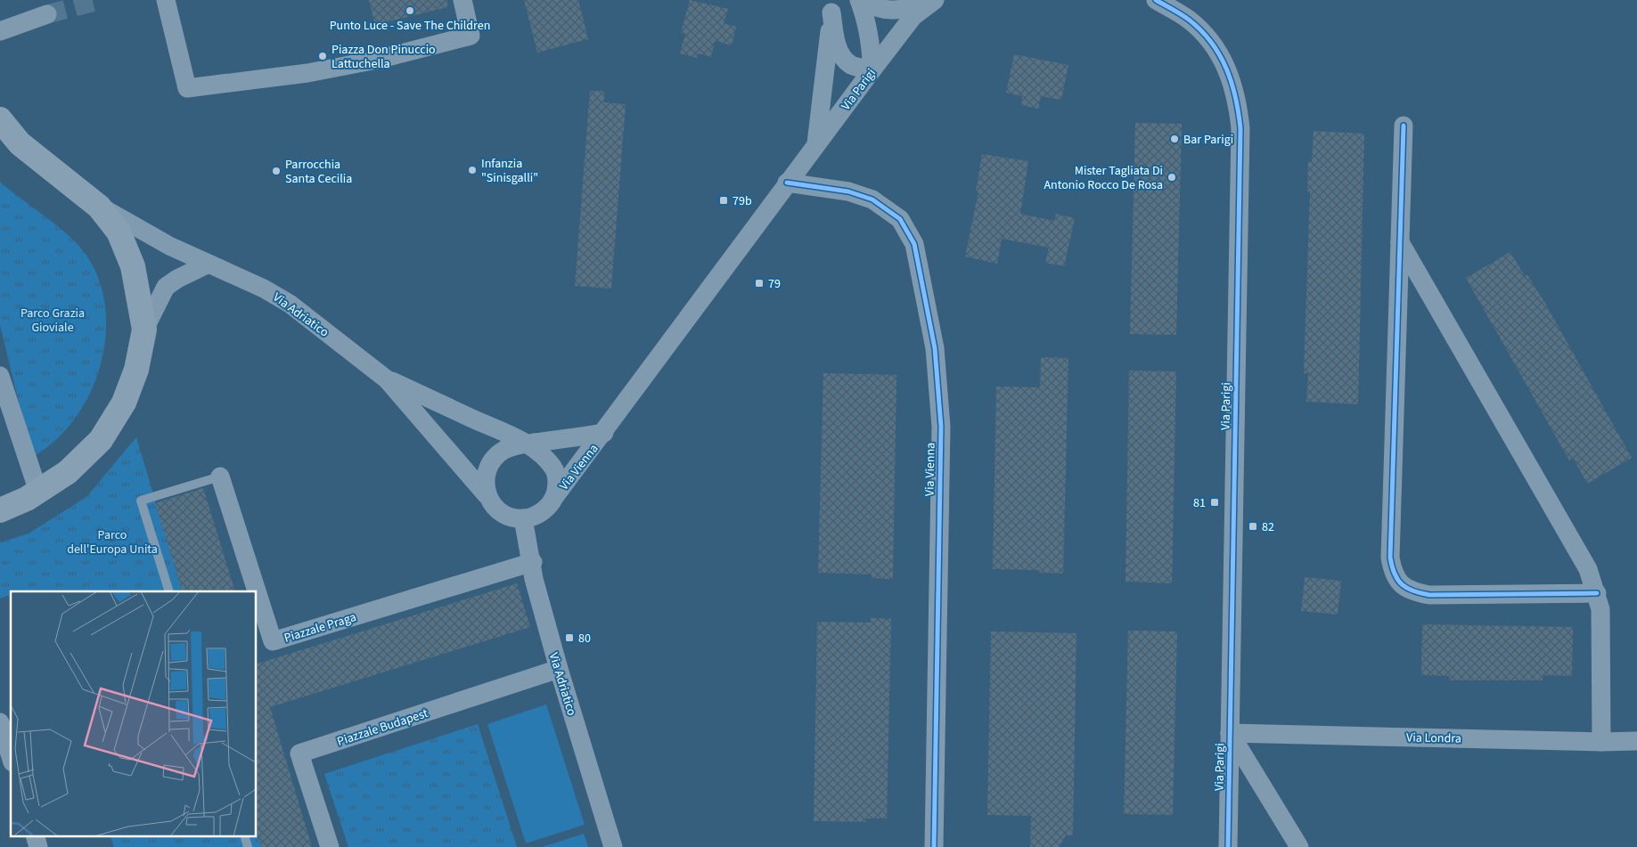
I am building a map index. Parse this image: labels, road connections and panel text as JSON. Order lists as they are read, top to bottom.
{
  "streets": {
    "street": [
      "Via Parigi",
      "Via Adriatico",
      "Via Vienna",
      "Piazzale Praga",
      "Piazzale Budapest",
      "Via Londra"
    ]
  },
  "crossings": [
    ["Via Parigi", "Via Vienna"],
    ["Via Parigi", "Via Londra"],
    ["Via Adriatico", "Via Vienna"],
    ["Via Adriatico", "Piazzale Praga"],
    ["Via Adriatico", "Piazzale Budapest"]
  ],
  "parks": ["Parco Grazia Gioviale", "Parco dell'Europa Unita"],
  "places": {
    "other": [
      "Punto Luce - Save The Children",
      "Piazza Don Pinuccio Lattuchella",
      "Bar Parigi",
      "Infanzia \"Sinisgalli\"",
      "Parrocchia Santa Cecilia",
      "Mister Tagliata Di Antonio Rocco De Rosa"
    ],
    "transit": [
      "79b",
      "79",
      "81",
      "82",
      "80"
    ]
  }
}
